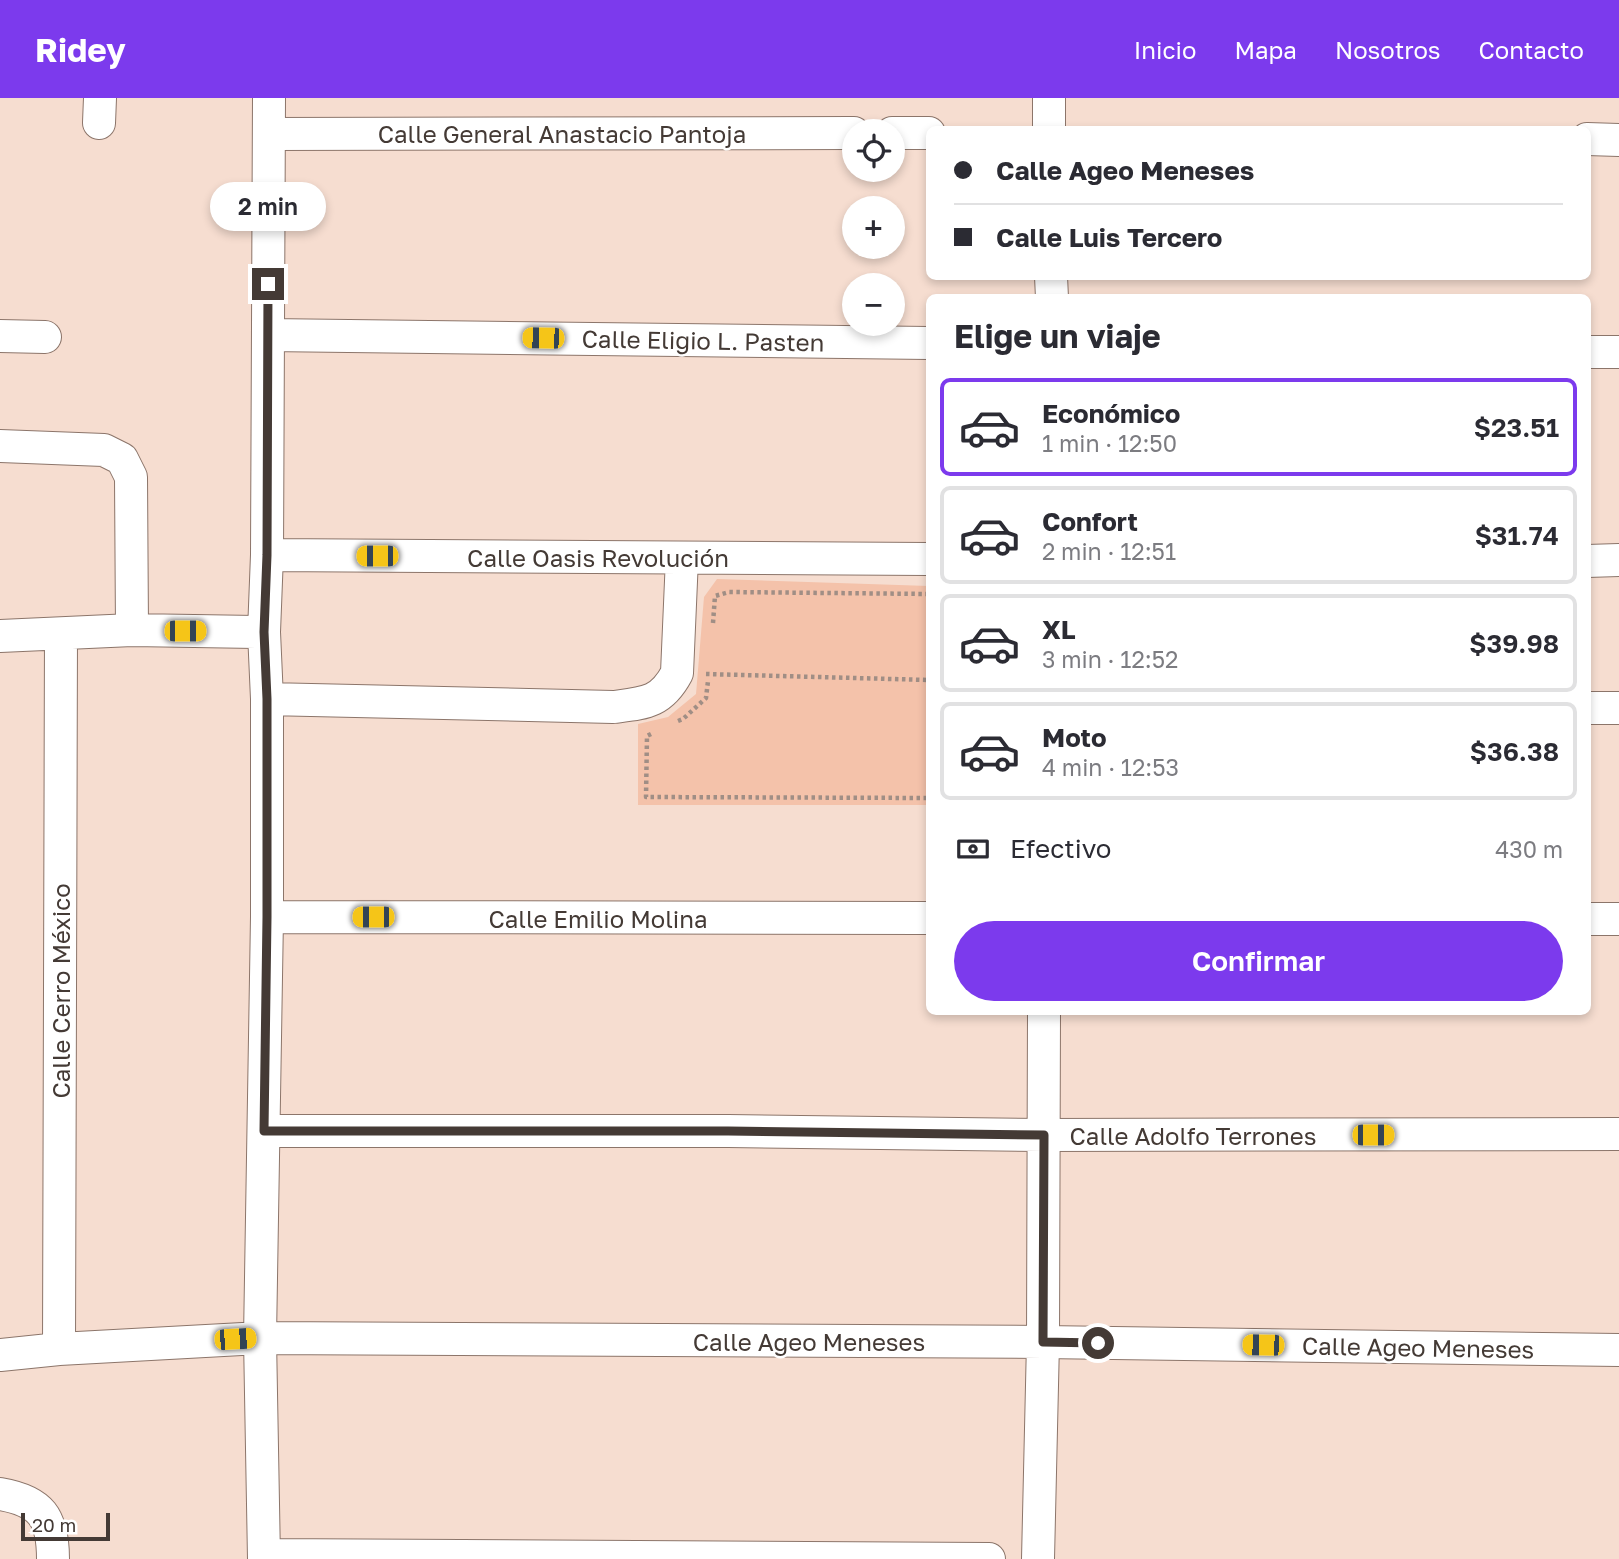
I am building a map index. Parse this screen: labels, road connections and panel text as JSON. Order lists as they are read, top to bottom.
{
  "streets": {
    "street": [
      "Calle General Anastacio Pantoja",
      "Calle Eligio L. Pasten",
      "Calle Oasis Revolución",
      "Calle Emilio Molina",
      "Calle Cerro México",
      "Calle Adolfo Terrones",
      "Calle Ageo Meneses"
    ]
  },
  "crossings": [
    ["Calle Cerro México", "Calle Ageo Meneses"]
  ],
  "scale_bar": "20 m",
  "page": {
    "header": "Ridey",
    "nav": [
      "Inicio",
      "Mapa",
      "Nosotros",
      "Contacto"
    ],
    "map_buttons": ["+", "−"],
    "banner": ["Calle Ageo Meneses", "Calle Luis Tercero"],
    "bubble": "2 min",
    "heading": "Elige un viaje",
    "list": [
      {
        "name": "Económico",
        "note": "1 min · 12:50",
        "value": "$23.51"
      },
      {
        "name": "Confort",
        "note": "2 min · 12:51",
        "value": "$31.74"
      },
      {
        "name": "XL",
        "note": "3 min · 12:52",
        "value": "$39.98"
      },
      {
        "name": "Moto",
        "note": "4 min · 12:53",
        "value": "$36.38"
      }
    ],
    "pay": ["Efectivo", "430 m"],
    "buttons": "Confirmar",
    "scale": "20 m"
  }
}
